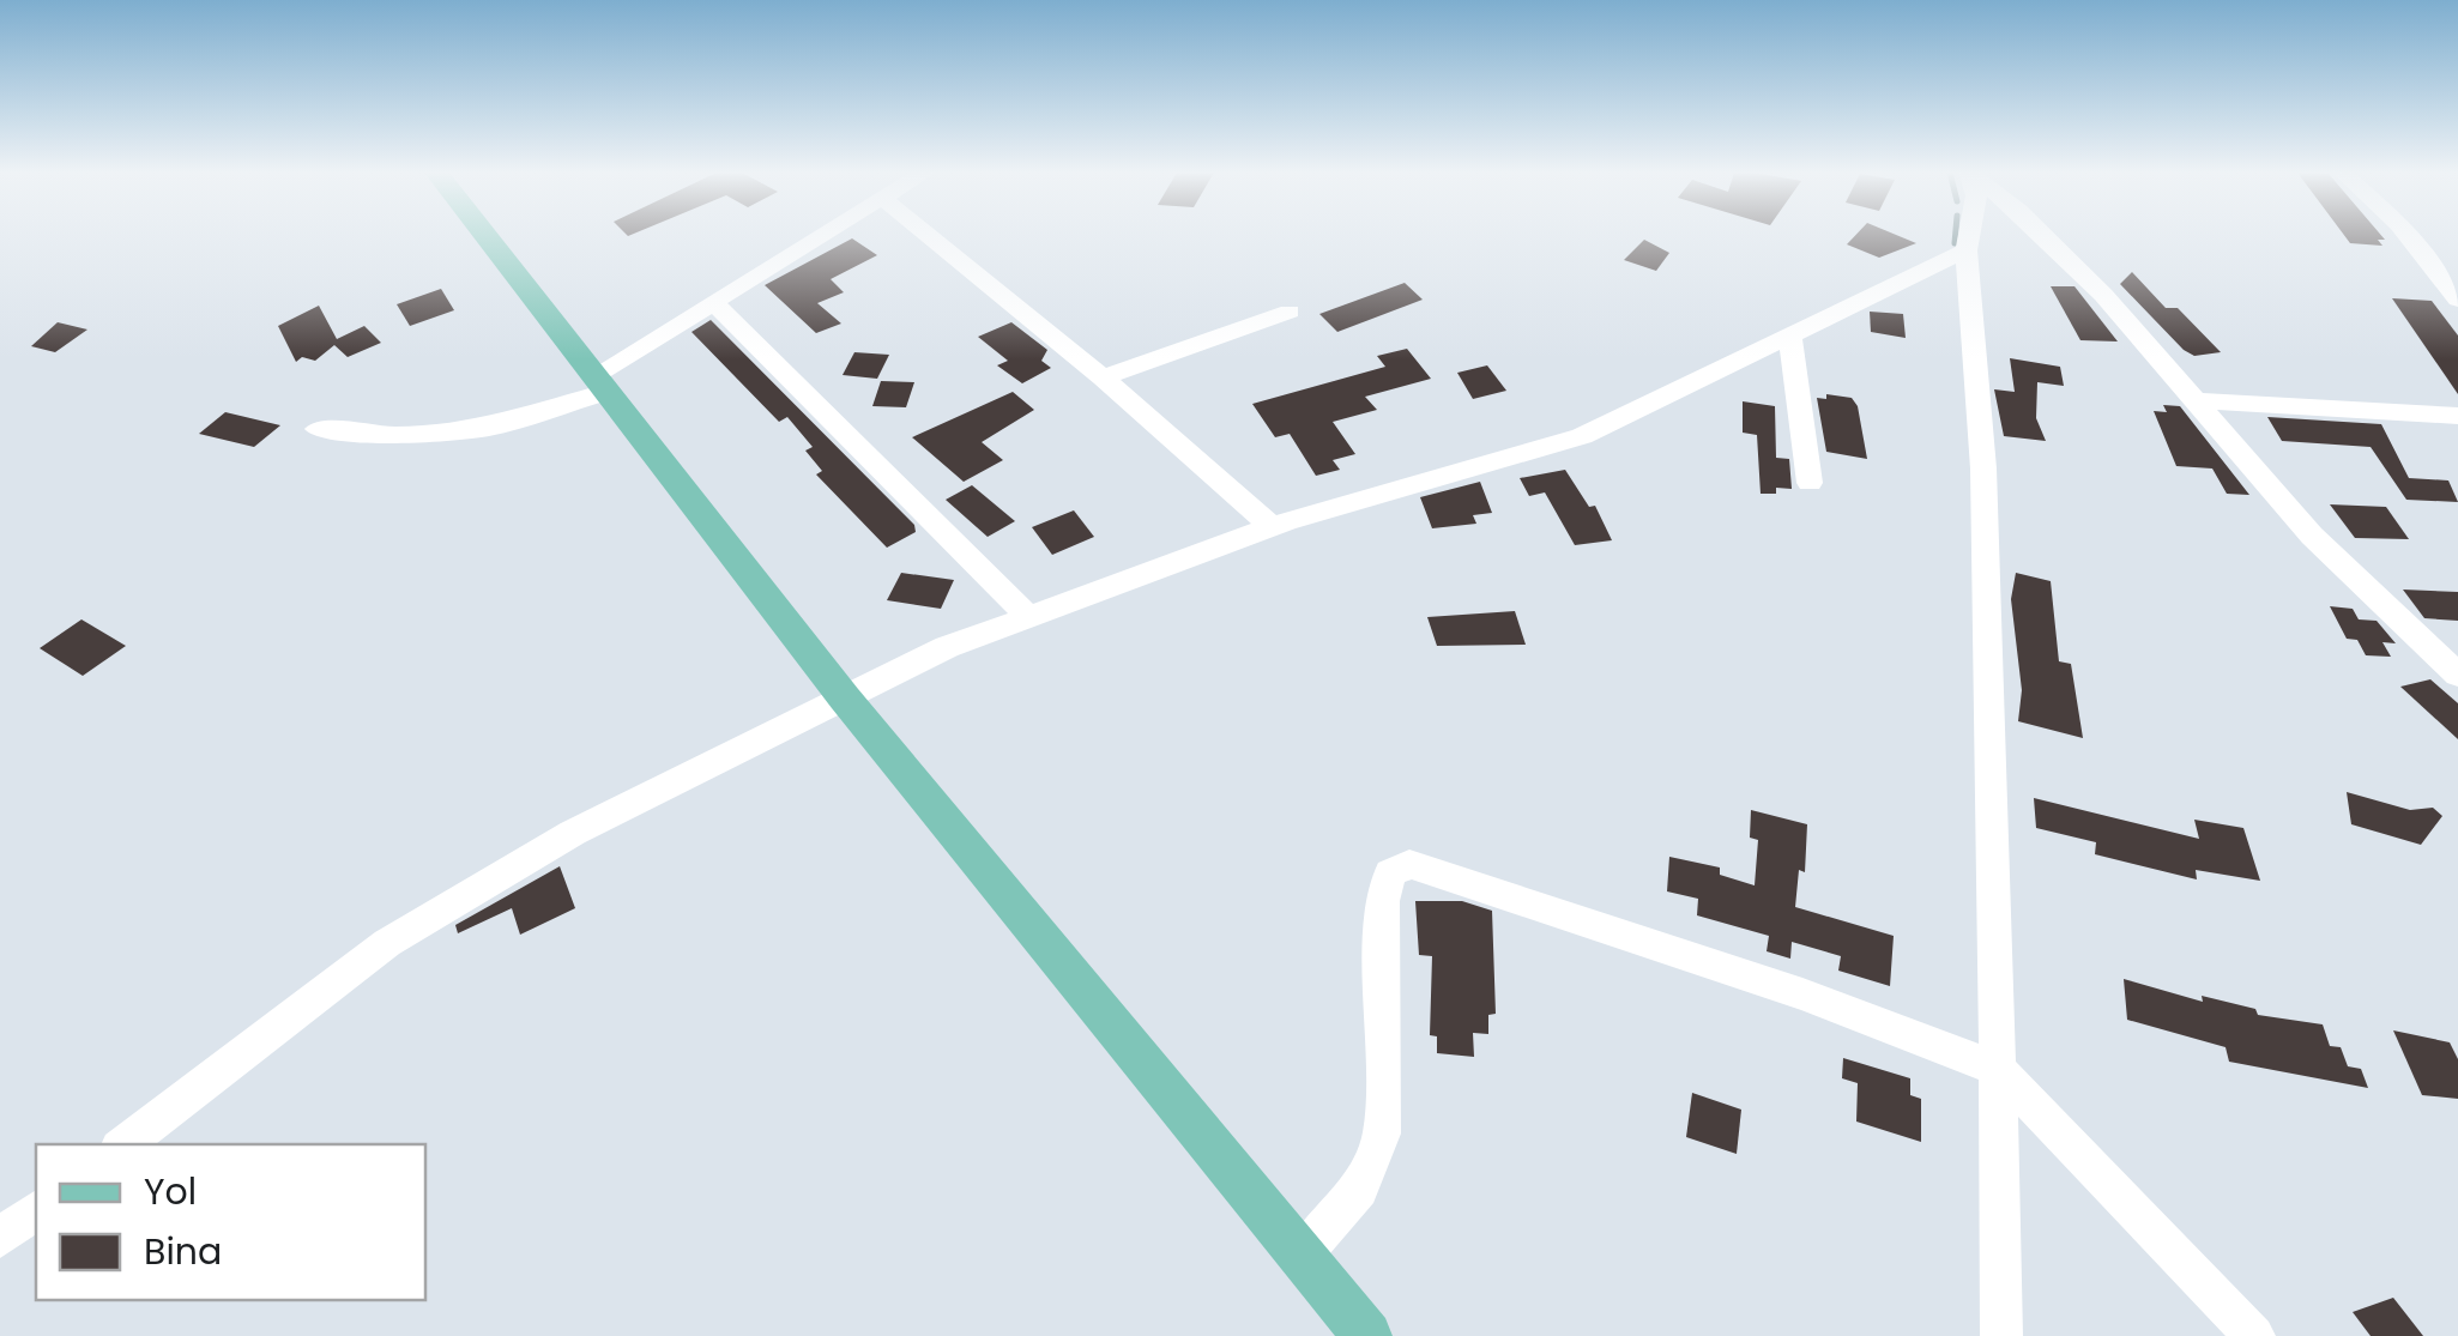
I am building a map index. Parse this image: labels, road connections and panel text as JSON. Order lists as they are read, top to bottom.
{
  "legend": ["Yol", "Bina"]
}
